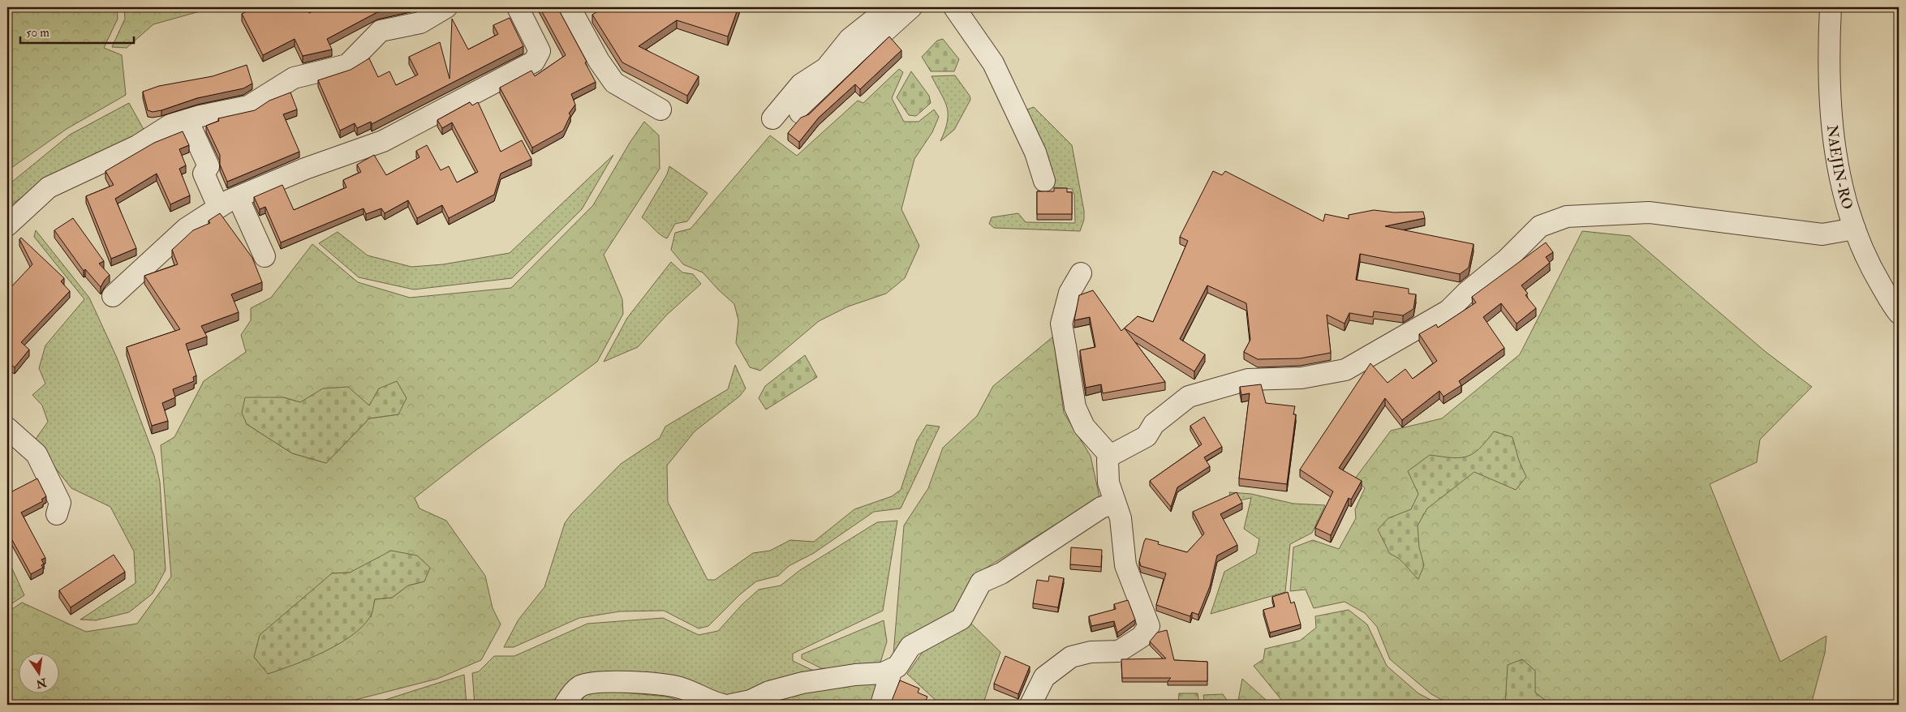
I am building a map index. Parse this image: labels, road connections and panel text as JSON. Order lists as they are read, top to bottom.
{
  "streets": {
    "street": ["NAEJIN-RO"]
  },
  "scale_bar": "50 m",
  "north": "bottom"
}
